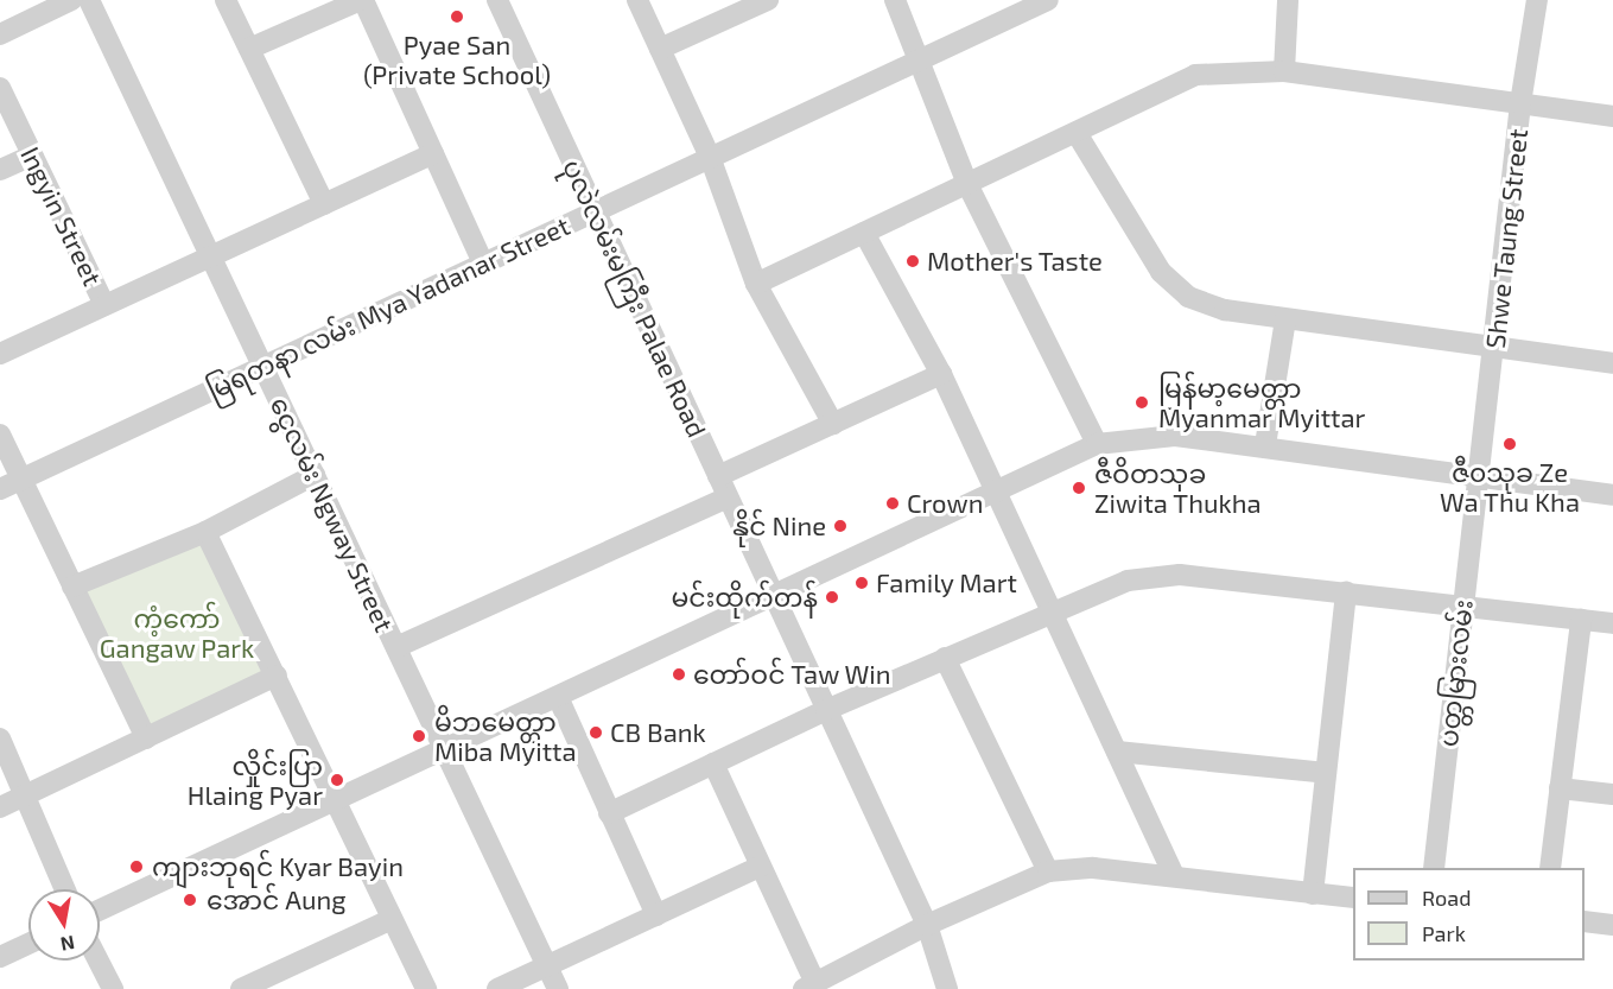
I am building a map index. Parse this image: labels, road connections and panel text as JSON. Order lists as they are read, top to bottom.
{
  "streets": {
    "street": [
      "Ingyin Street",
      "Shwe Taung Street",
      "ပုလဲလမ်းမကြီး Palae Road",
      "မြရတနာ လမ်း Mya Yadanar Street",
      "ငွေလမ်း Ngway Street",
      "ပတ္တမြားလမ်း"
    ]
  },
  "crossings": [
    ["Shwe Taung Street", "ပတ္တမြားလမ်း"],
    ["ပုလဲလမ်းမကြီး Palae Road", "မြရတနာ လမ်း Mya Yadanar Street"],
    ["မြရတနာ လမ်း Mya Yadanar Street", "ငွေလမ်း Ngway Street"]
  ],
  "parks": ["ကံ့ကော် Gangaw Park"],
  "places": [
    "Pyae San (Private School)",
    "Mother's Taste",
    "မြန်မာ့မေတ္တာ Myanmar Myittar",
    "ဇီ၀သုခ Ze Wa Thu Kha",
    "ဇီဝိတသုခ Ziwita Thukha",
    "Crown",
    "နိုင် Nine",
    "Family Mart",
    "မင်းထိုက်တန်",
    "တော်ဝင် Taw Win",
    "CB Bank",
    "မိဘမေတ္တာ Miba Myitta",
    "လှိုင်းပြာ Hlaing Pyar",
    "ကျားဘုရင် Kyar Bayin",
    "အောင် Aung"
  ],
  "legend": ["Road", "Park"],
  "north": "bottom"
}
